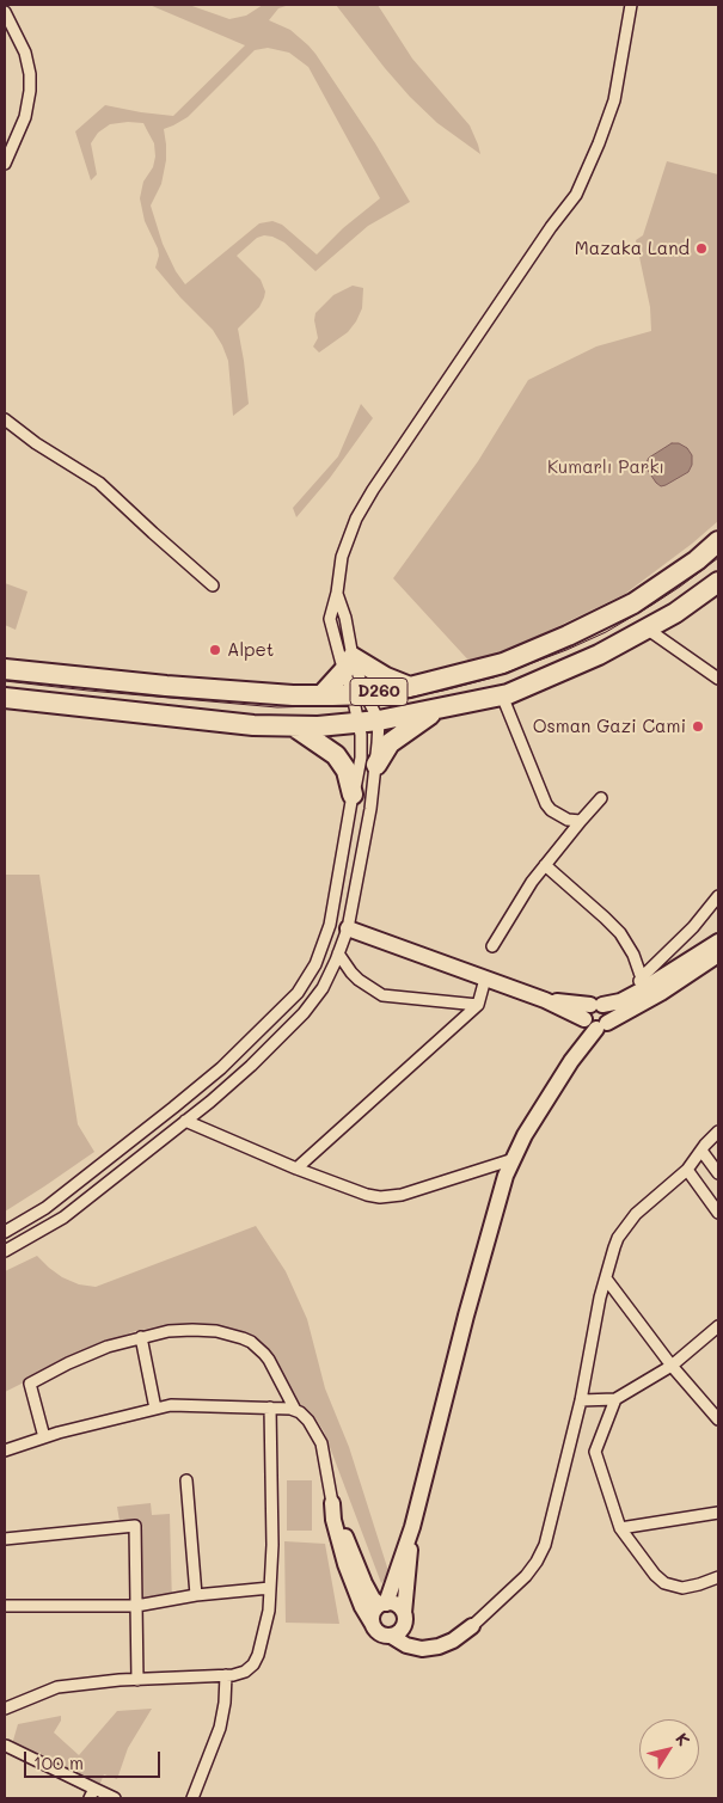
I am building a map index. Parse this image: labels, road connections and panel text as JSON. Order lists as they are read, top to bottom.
{
  "streets": {
    "highway": ["D260"]
  },
  "parks": ["Kumarlı Parkı"],
  "places": ["Mazaka Land", "Alpet", "Osman Gazi Cami"],
  "scale_bar": "100 m",
  "north": "top right"
}
